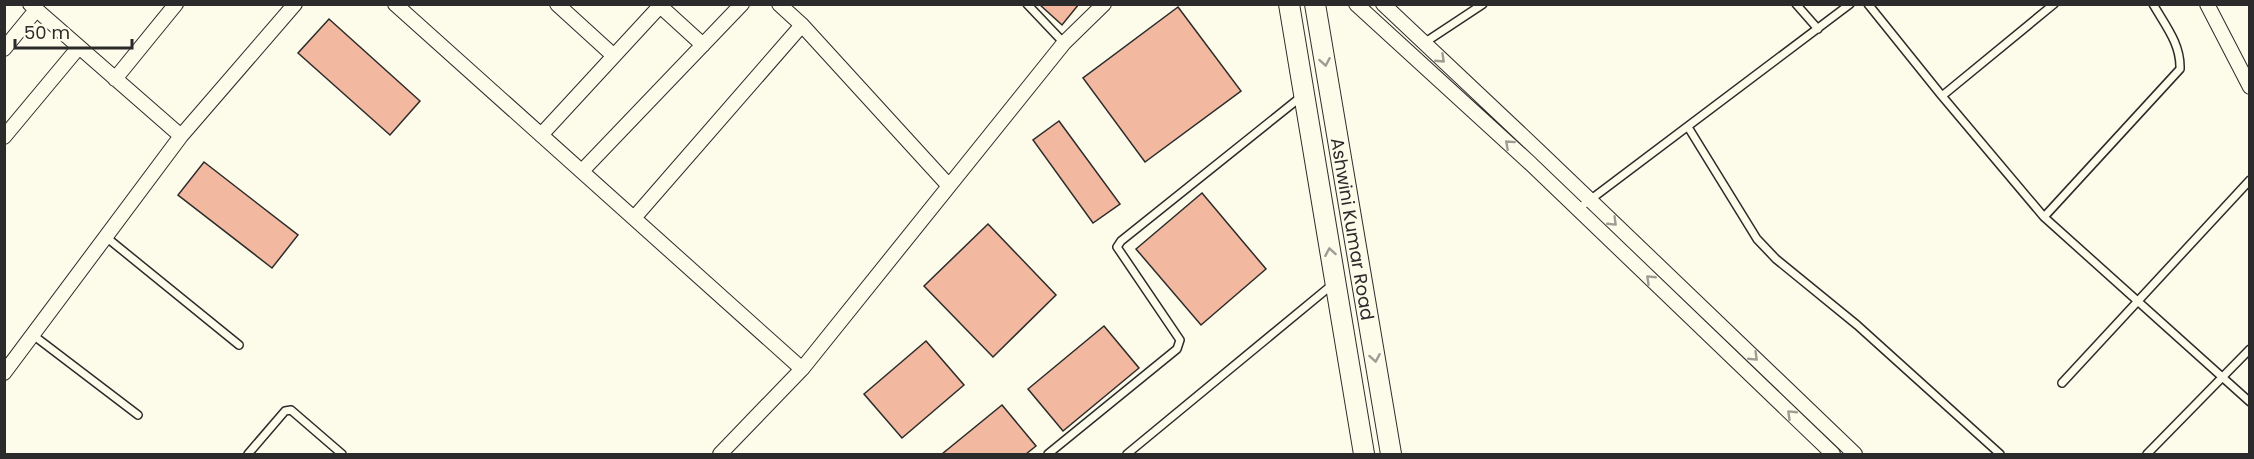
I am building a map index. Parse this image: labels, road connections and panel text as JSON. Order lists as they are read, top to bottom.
{
  "streets": {
    "main road": ["Ashwini Kumar Road"]
  },
  "scale_bar": "50 m"
}
